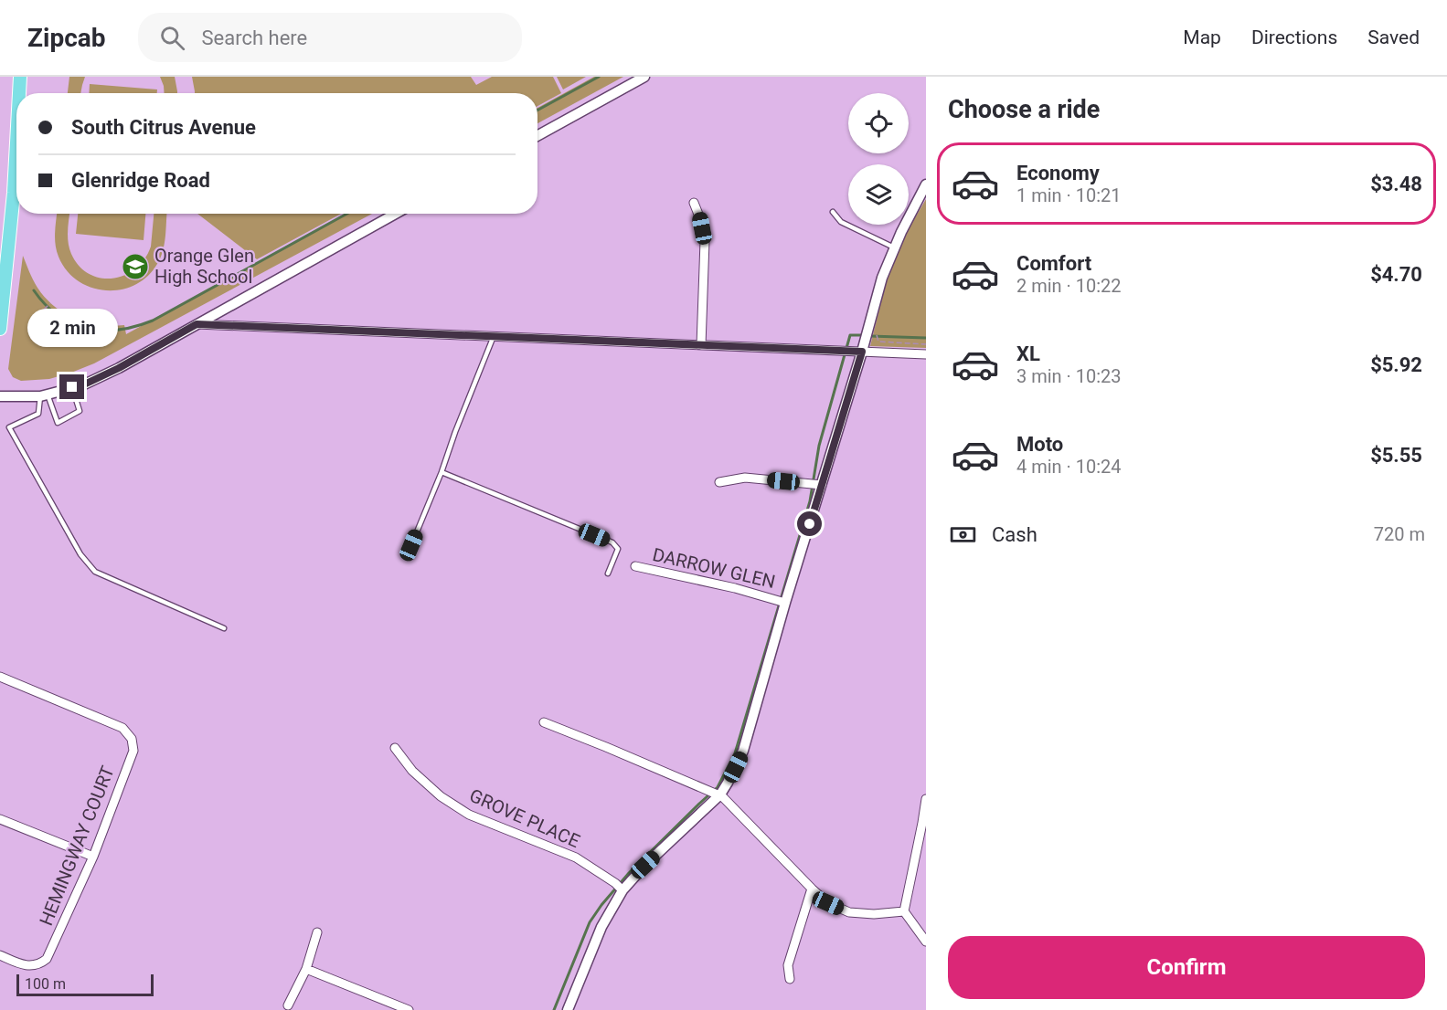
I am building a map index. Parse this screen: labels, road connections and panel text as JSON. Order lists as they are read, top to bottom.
{
  "streets": {
    "street": ["DARROW GLEN", "GROVE PLACE", "HEMINGWAY COURT"]
  },
  "places": {
    "school or university": ["Orange Glen High School"]
  },
  "scale_bar": "100 m",
  "page": {
    "header": "Zipcab",
    "search": "Search here",
    "nav": ["Map", "Directions", "Saved"],
    "heading": "Choose a ride",
    "banner": ["South Citrus Avenue", "Glenridge Road"],
    "list": [
      {
        "name": "Economy",
        "note": "1 min · 10:21",
        "value": "$3.48"
      },
      {
        "name": "Comfort",
        "note": "2 min · 10:22",
        "value": "$4.70"
      },
      {
        "name": "XL",
        "note": "3 min · 10:23",
        "value": "$5.92"
      },
      {
        "name": "Moto",
        "note": "4 min · 10:24",
        "value": "$5.55"
      }
    ],
    "bubble": "2 min",
    "pay": ["Cash", "720 m"],
    "buttons": "Confirm",
    "scale": "100 m"
  }
}
